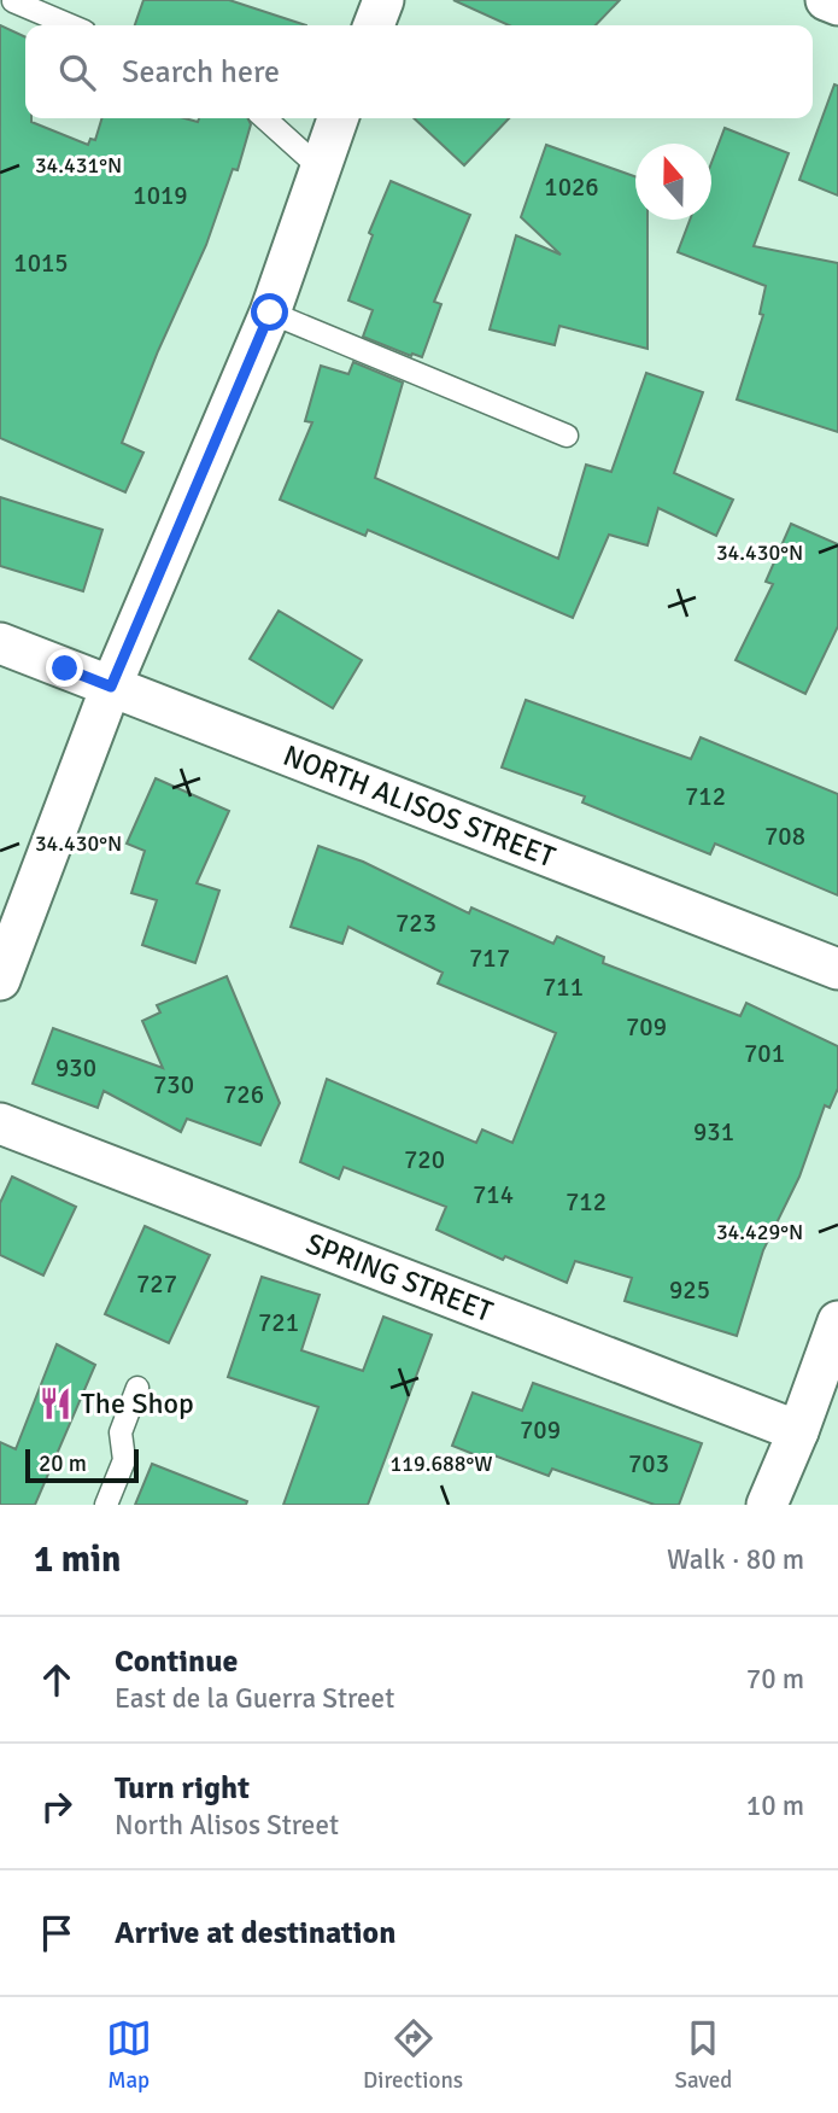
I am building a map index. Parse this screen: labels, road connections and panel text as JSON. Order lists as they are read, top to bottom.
{
  "streets": {
    "street": ["NORTH ALISOS STREET", "SPRING STREET"]
  },
  "places": {
    "restaurant": ["The Shop"]
  },
  "house_numbers": [
    "1026",
    "1019",
    "1015",
    "712",
    "708",
    "723",
    "717",
    "711",
    "709",
    "701",
    "930",
    "730",
    "726",
    "931",
    "720",
    "714",
    "712",
    "727",
    "925",
    "721",
    "709",
    "703"
  ],
  "scale_bar": "20 m",
  "north": "top",
  "page": {
    "search": "Search here",
    "scale": "20 m",
    "heading": ["1 min", "Walk · 80 m"],
    "list": [
      ["Continue", "East de la Guerra Street", "70 m"],
      ["Turn right", "North Alisos Street", "10 m"],
      "Arrive at destination"
    ],
    "nav": ["Map", "Directions", "Saved"]
  },
  "coordinates": [
    "34.431°N",
    "34.430°N",
    "34.429°N",
    "119.688°W"
  ]
}
